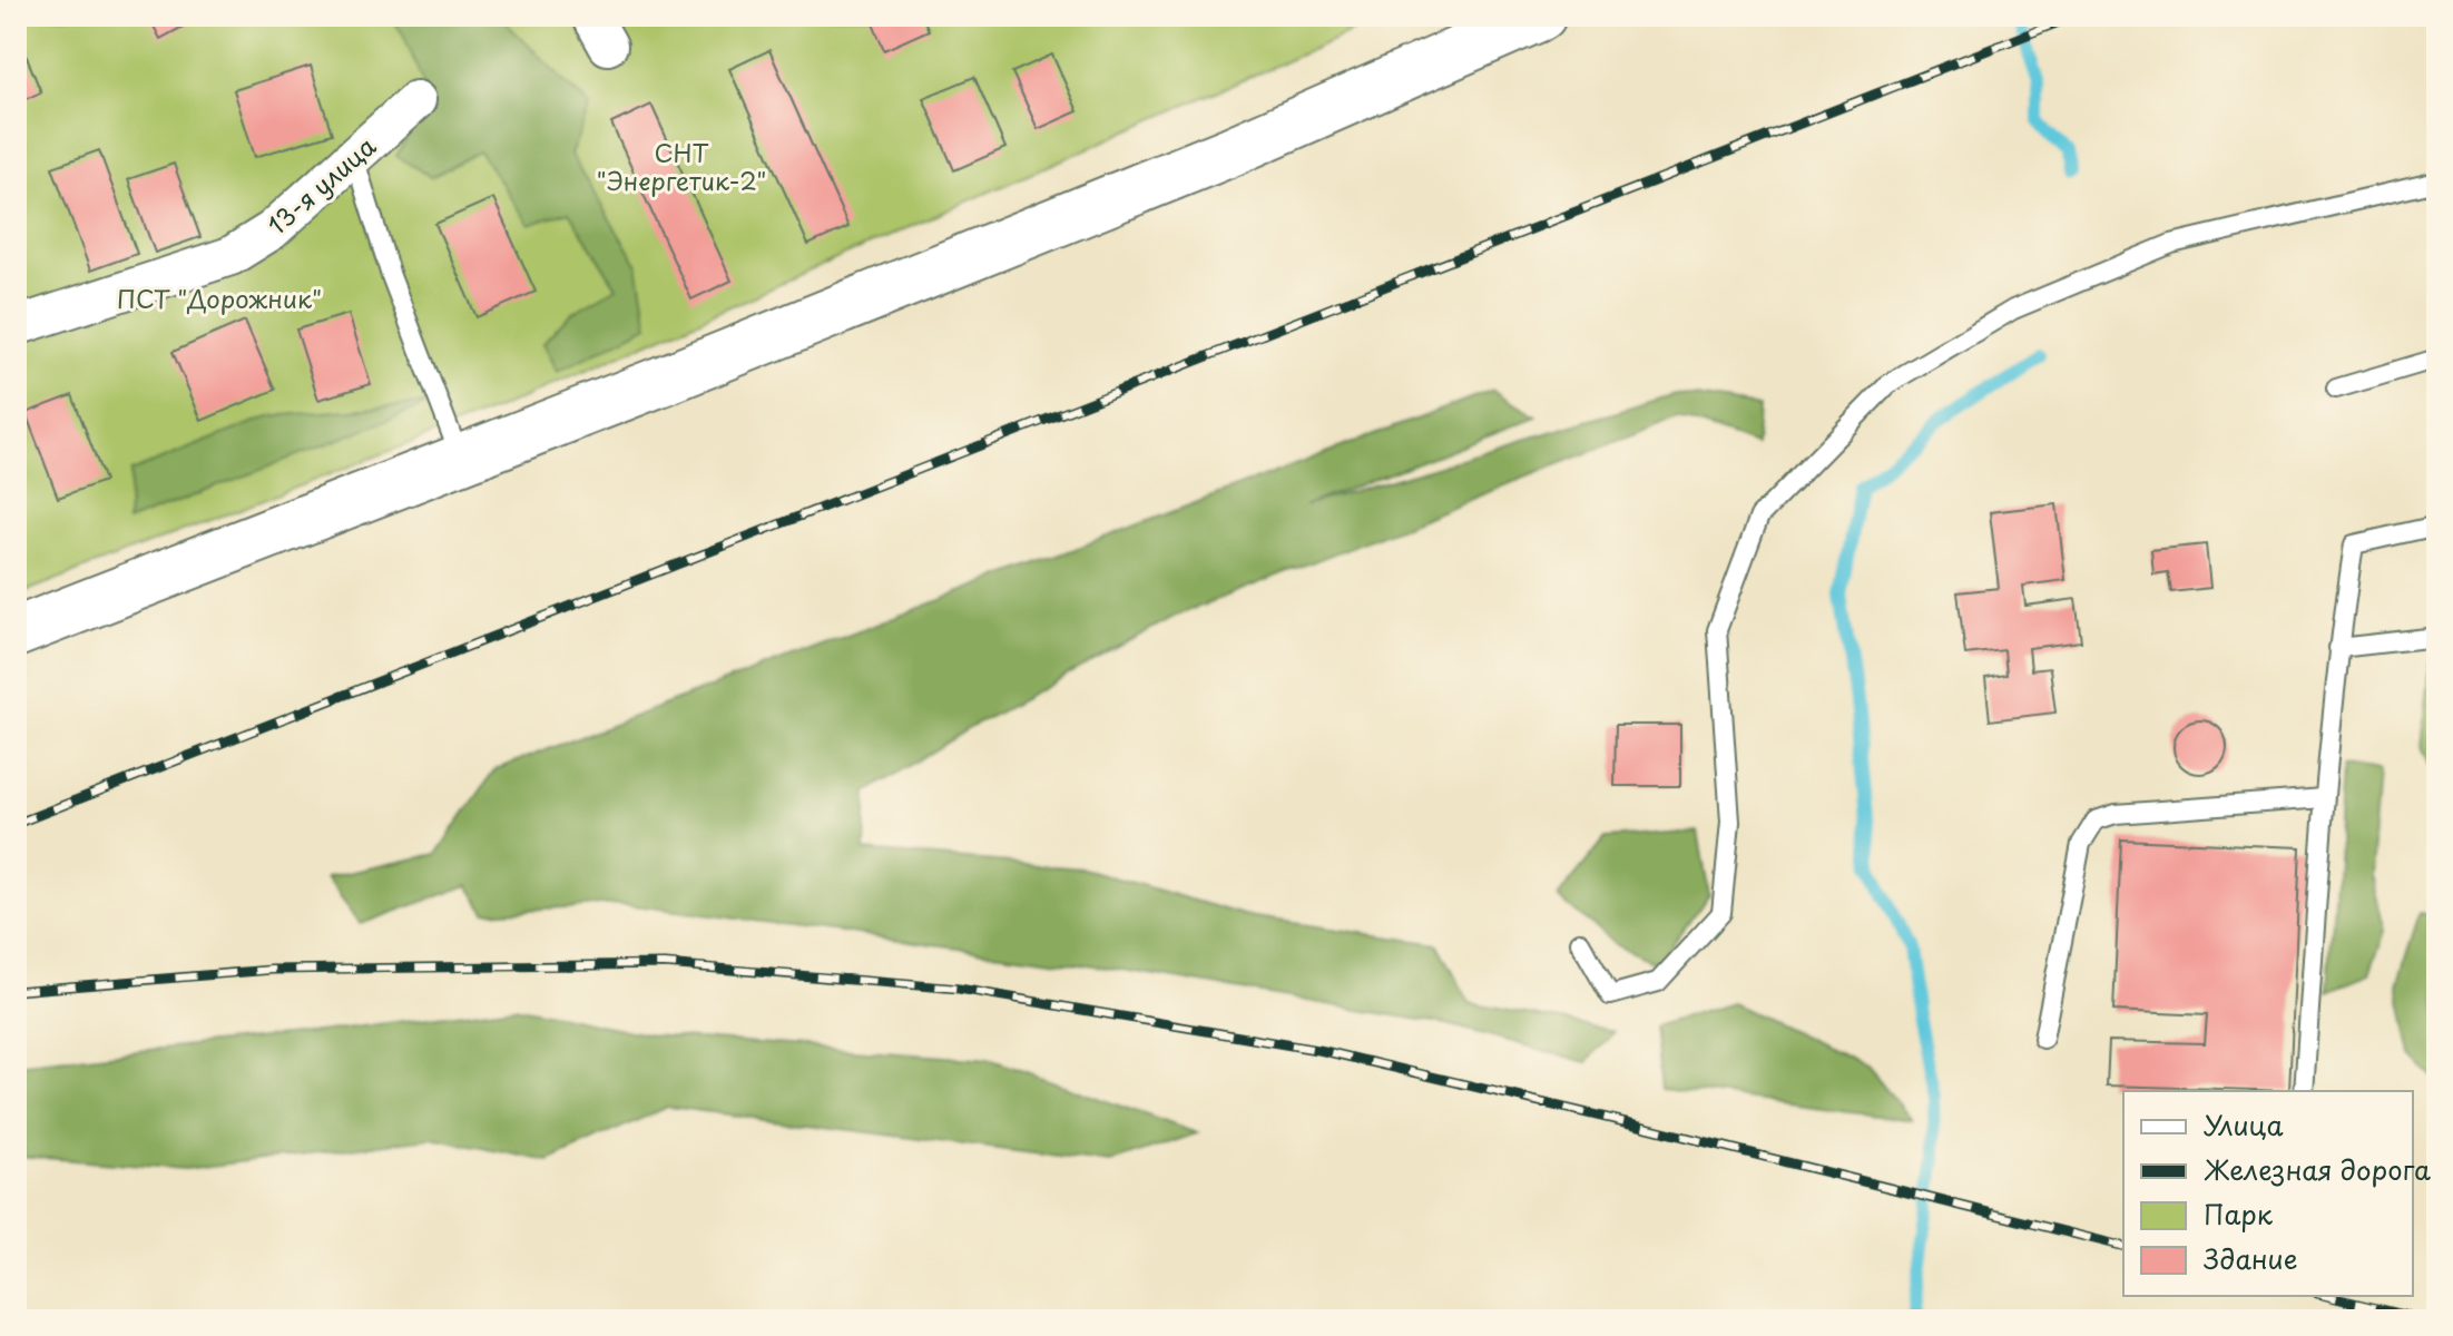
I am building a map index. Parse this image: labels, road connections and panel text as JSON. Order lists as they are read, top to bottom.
{
  "streets": {
    "street": ["13-я улица"]
  },
  "parks": ["СHТ \"Энергетик-2\"", "ПСТ \"Дорожник\""],
  "legend": [
    "Улица",
    "Железная дорога",
    "Парк",
    "Здание"
  ]
}
